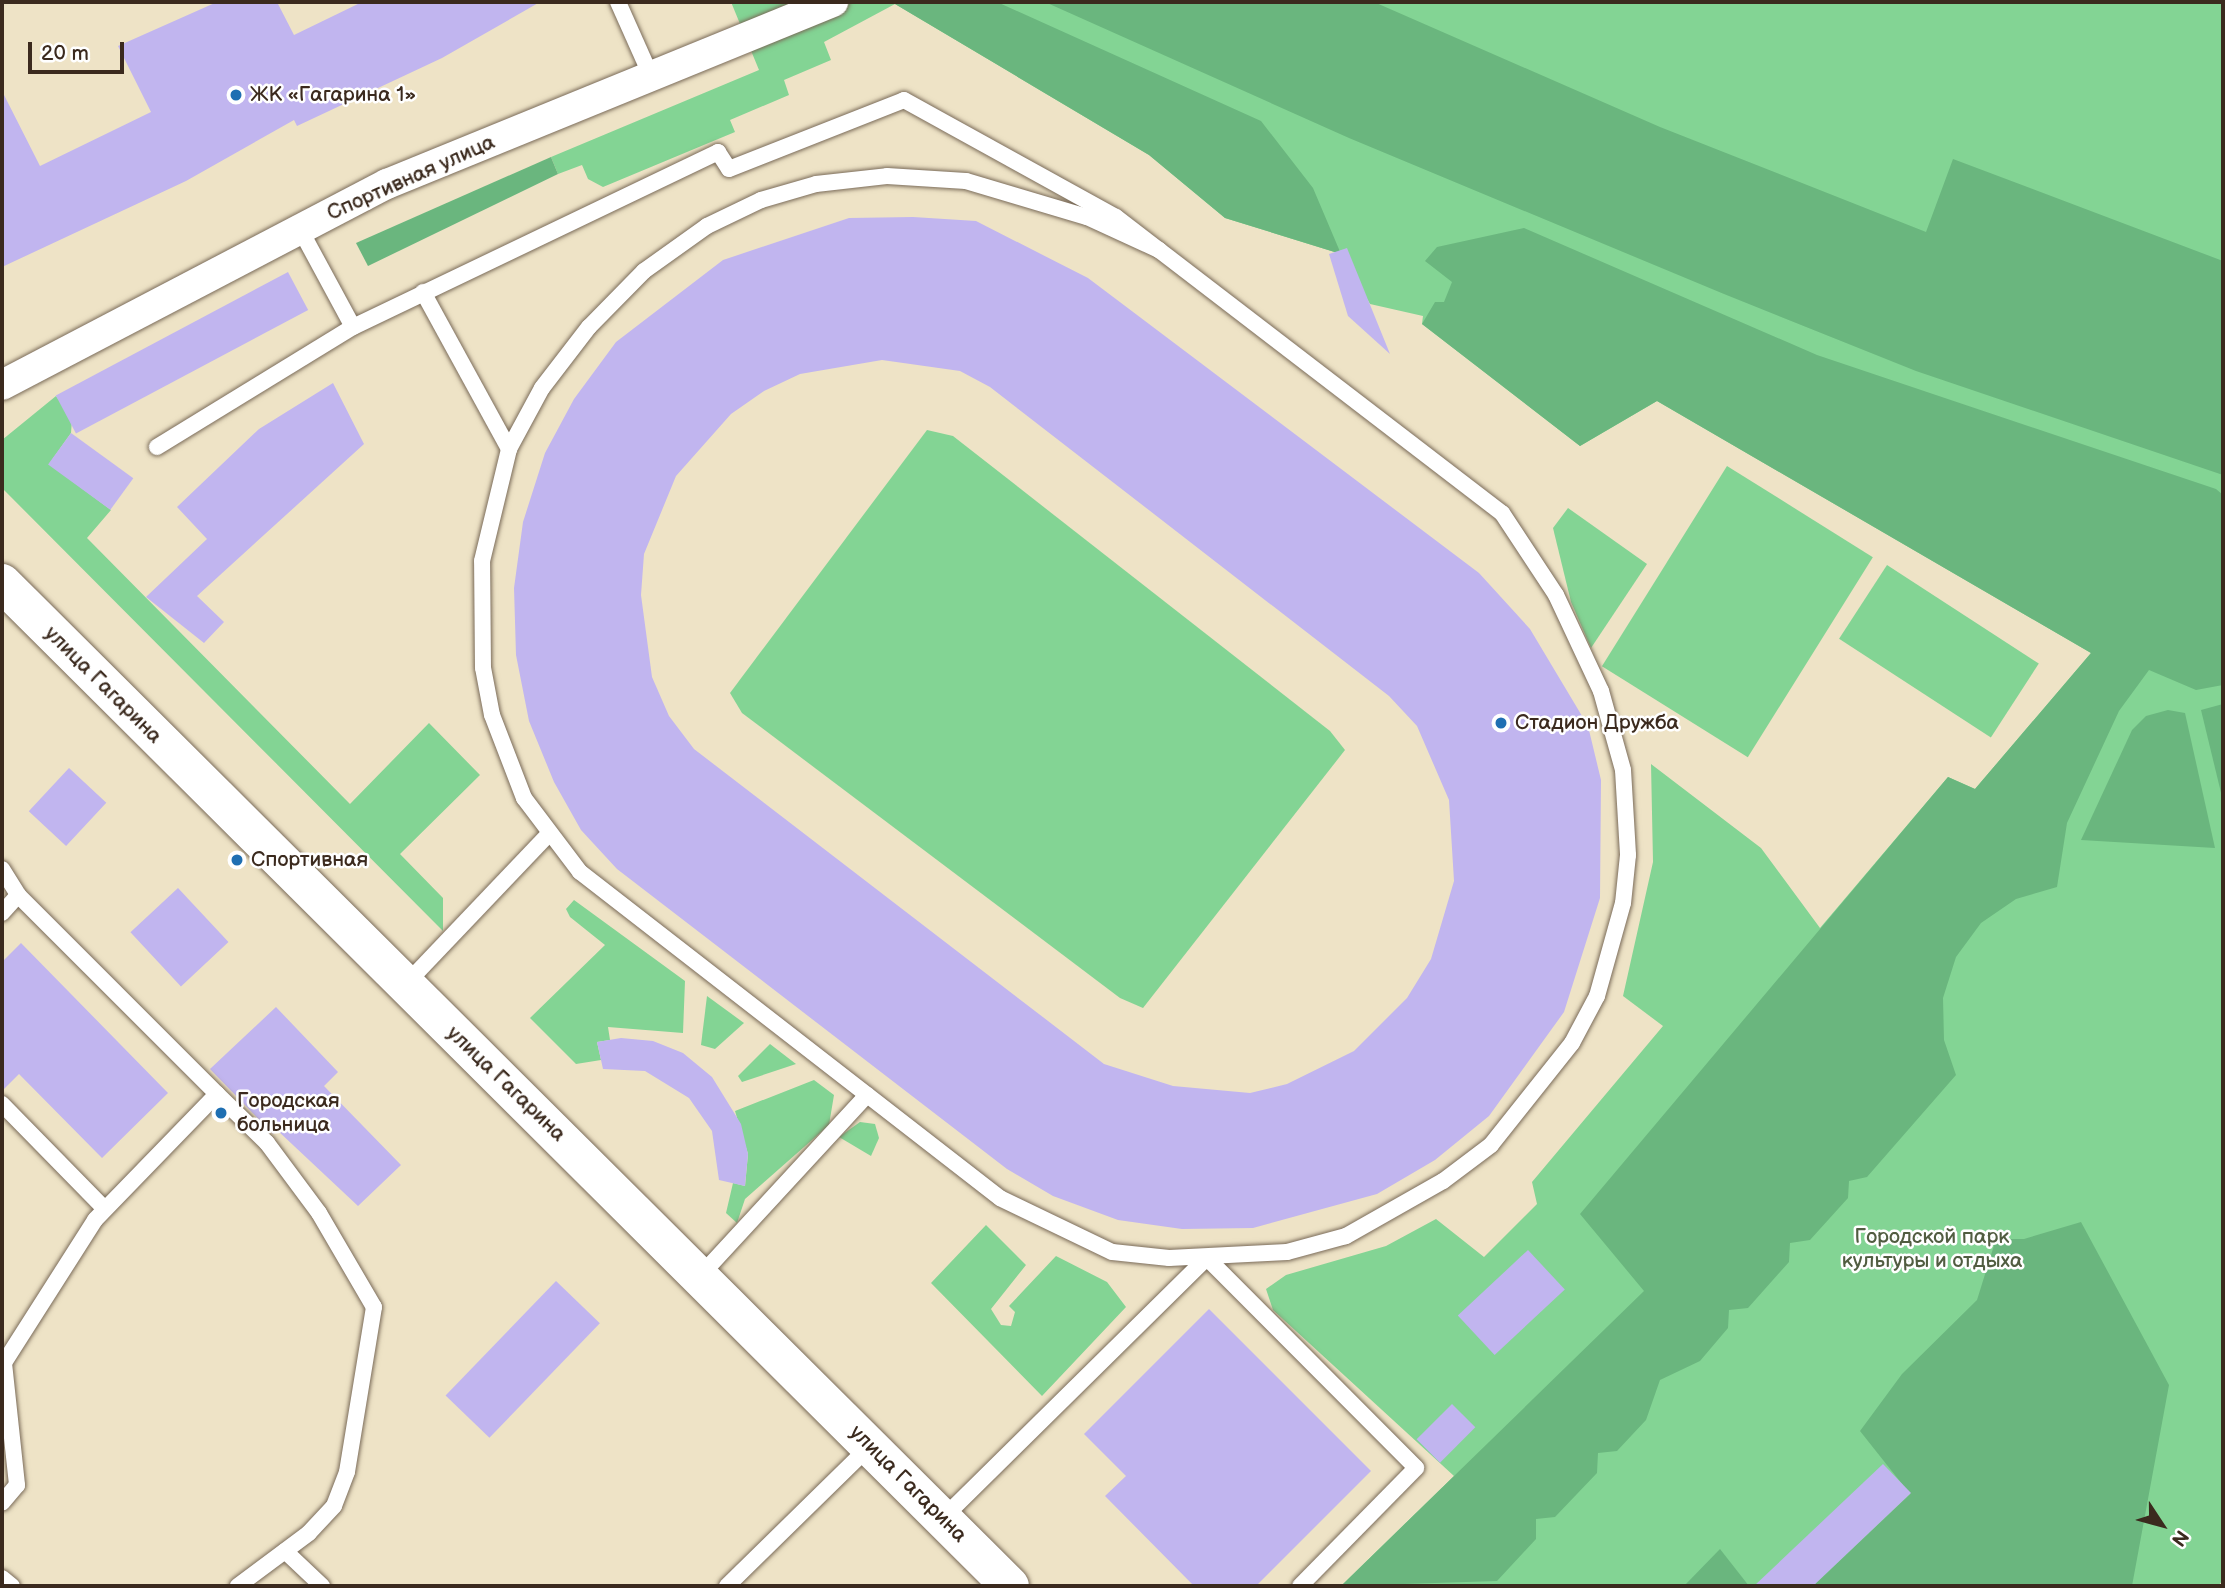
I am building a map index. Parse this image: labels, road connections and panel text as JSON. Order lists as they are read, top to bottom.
{
  "streets": {
    "main road": ["улица Гагарина"],
    "street": ["Спортивная улица"]
  },
  "parks": ["Городской парк культуры и отдыха"],
  "places": [
    "ЖК «Гагарина 1»",
    "Стадион Дружба",
    "Спортивная",
    "Городская больница"
  ],
  "scale_bar": "20 m",
  "north": "bottom right"
}
